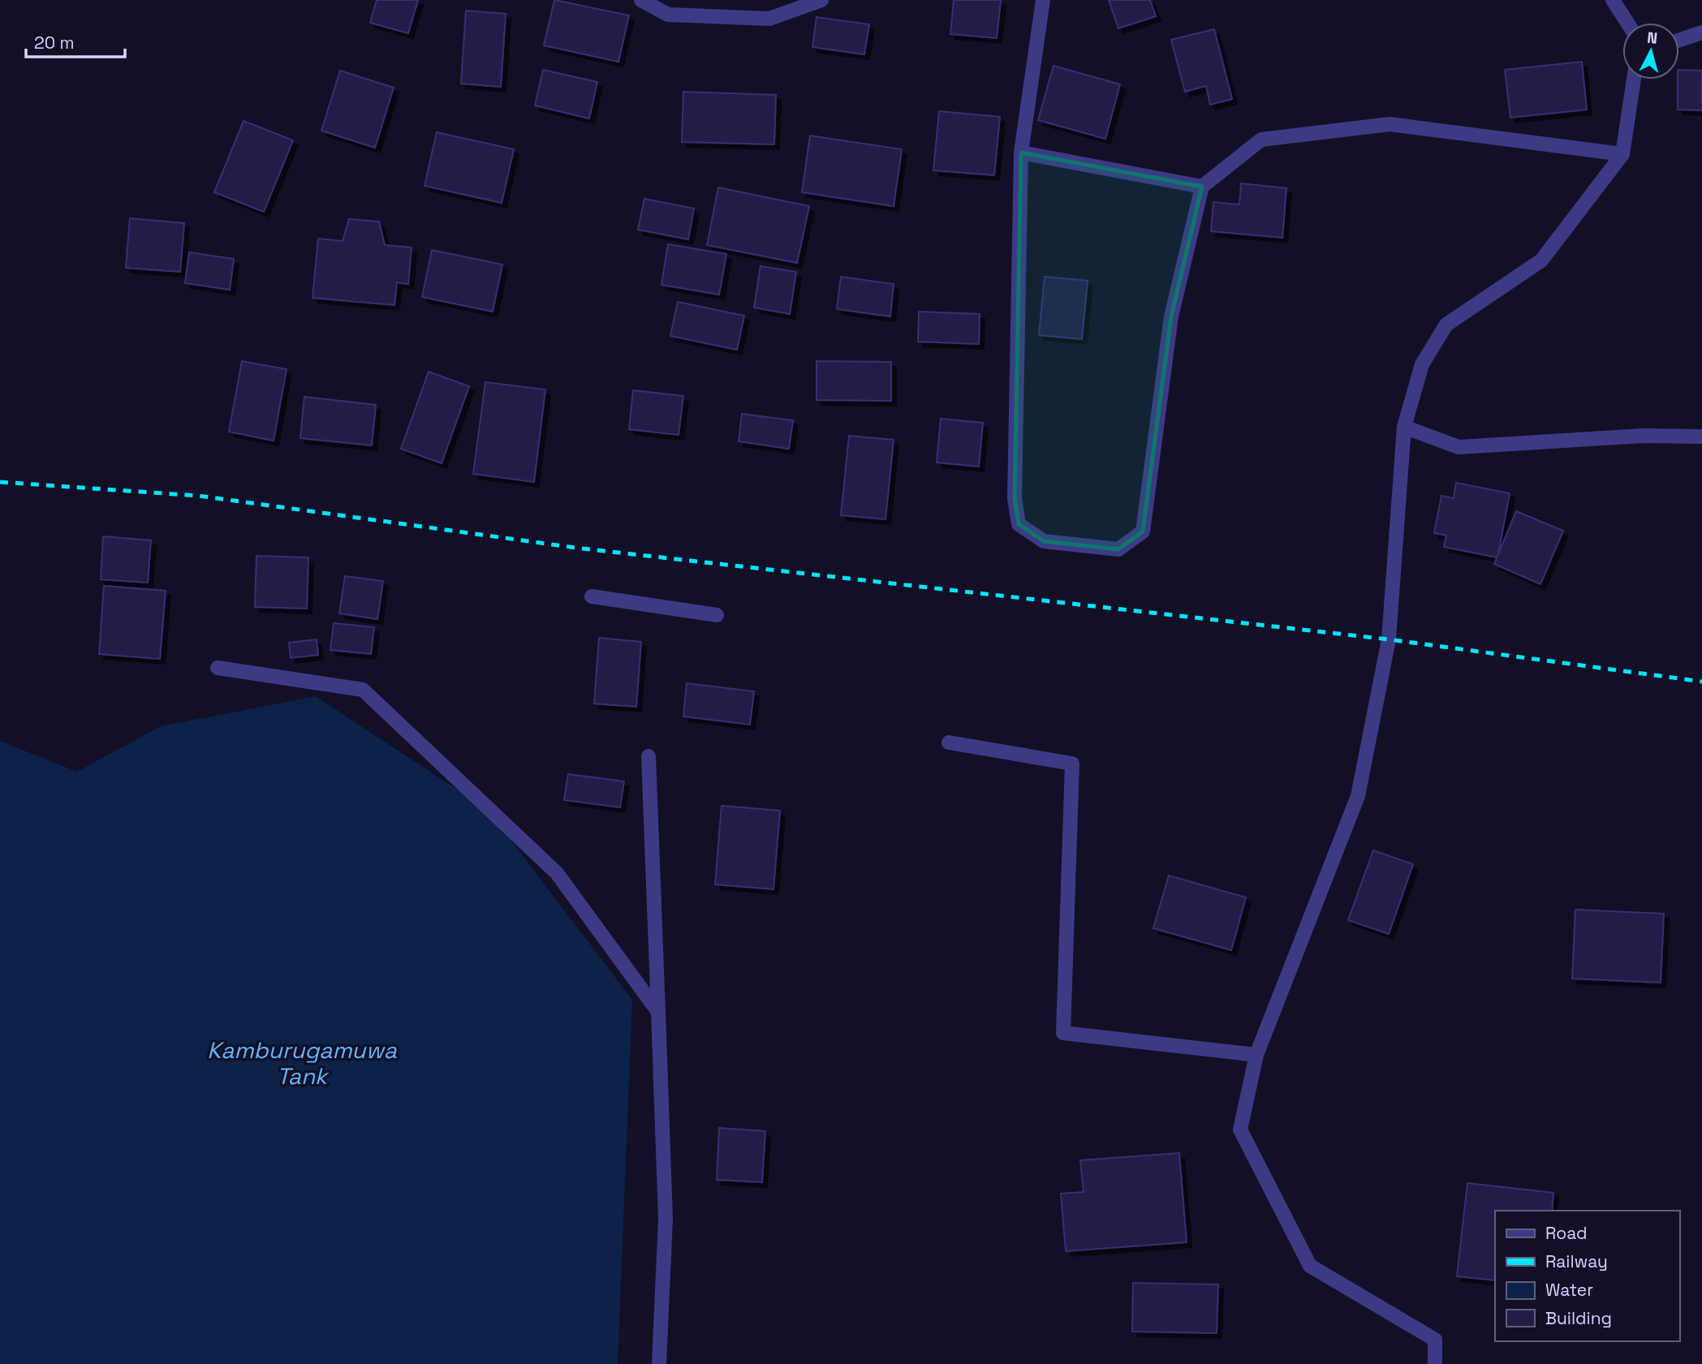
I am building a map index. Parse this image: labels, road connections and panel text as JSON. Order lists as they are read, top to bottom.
{
  "water": ["Kamburugamuwa Tank"],
  "legend": [
    "Road",
    "Railway",
    "Water",
    "Building"
  ],
  "scale_bar": "20 m",
  "north": "top"
}
